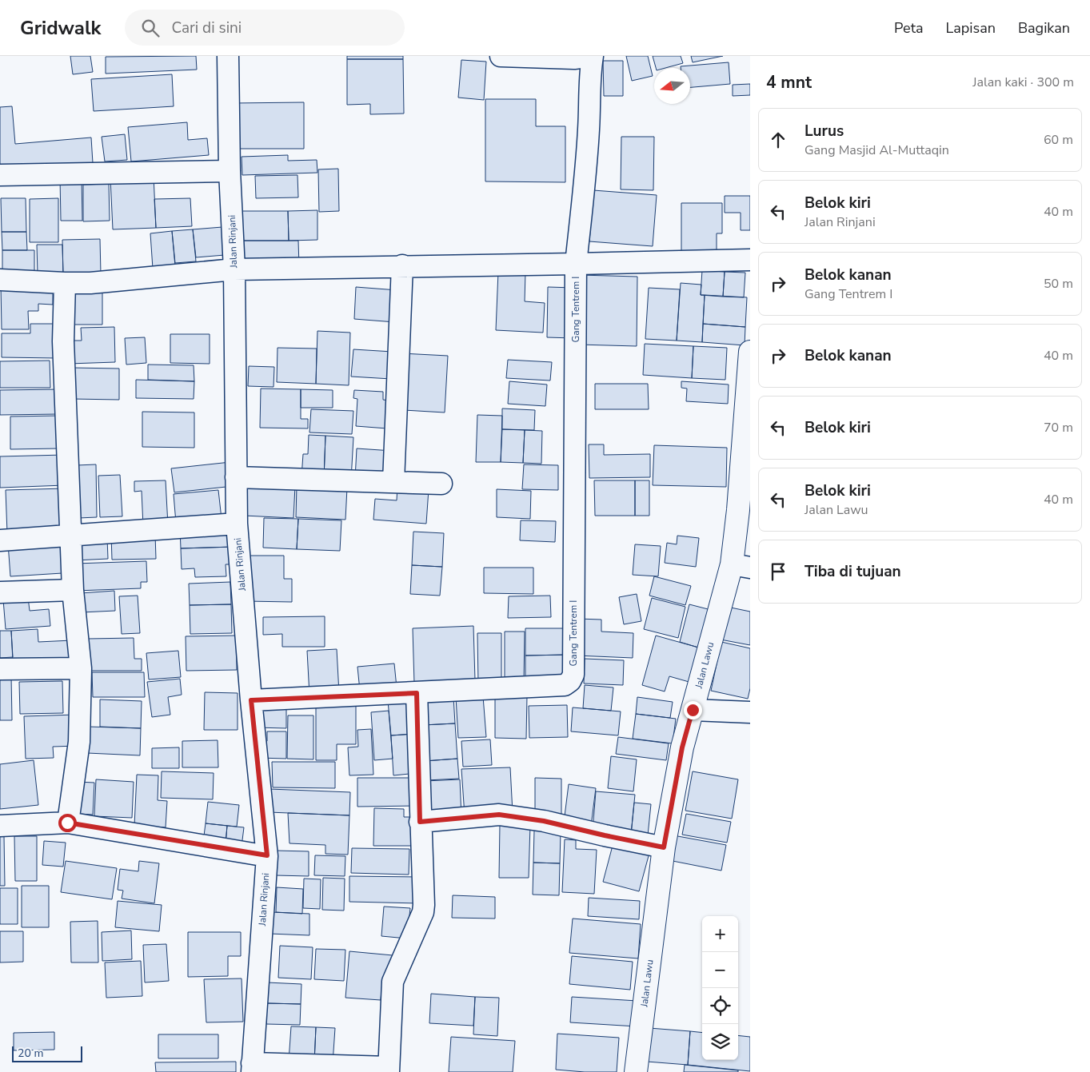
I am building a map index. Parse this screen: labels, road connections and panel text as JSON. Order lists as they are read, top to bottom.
{
  "streets": {
    "street": ["Jalan Rinjani", "Gang Tentrem I", "Jalan Lawu"]
  },
  "crossings": [
    ["Jalan Rinjani", "Gang Tentrem I"]
  ],
  "scale_bar": "20 m",
  "north": "left",
  "page": {
    "header": "Gridwalk",
    "search": "Cari di sini",
    "nav": ["Peta", "Lapisan", "Bagikan"],
    "heading": ["4 mnt", "Jalan kaki · 300 m"],
    "list": [
      ["Lurus", "Gang Masjid Al-Muttaqin", "60 m"],
      ["Belok kiri", "Jalan Rinjani", "40 m"],
      ["Belok kanan", "Gang Tentrem I", "50 m"],
      ["Belok kanan", "40 m"],
      ["Belok kiri", "70 m"],
      ["Belok kiri", "Jalan Lawu", "40 m"],
      "Tiba di tujuan"
    ],
    "map_buttons": ["+", "−"],
    "scale": "20 m"
  }
}
